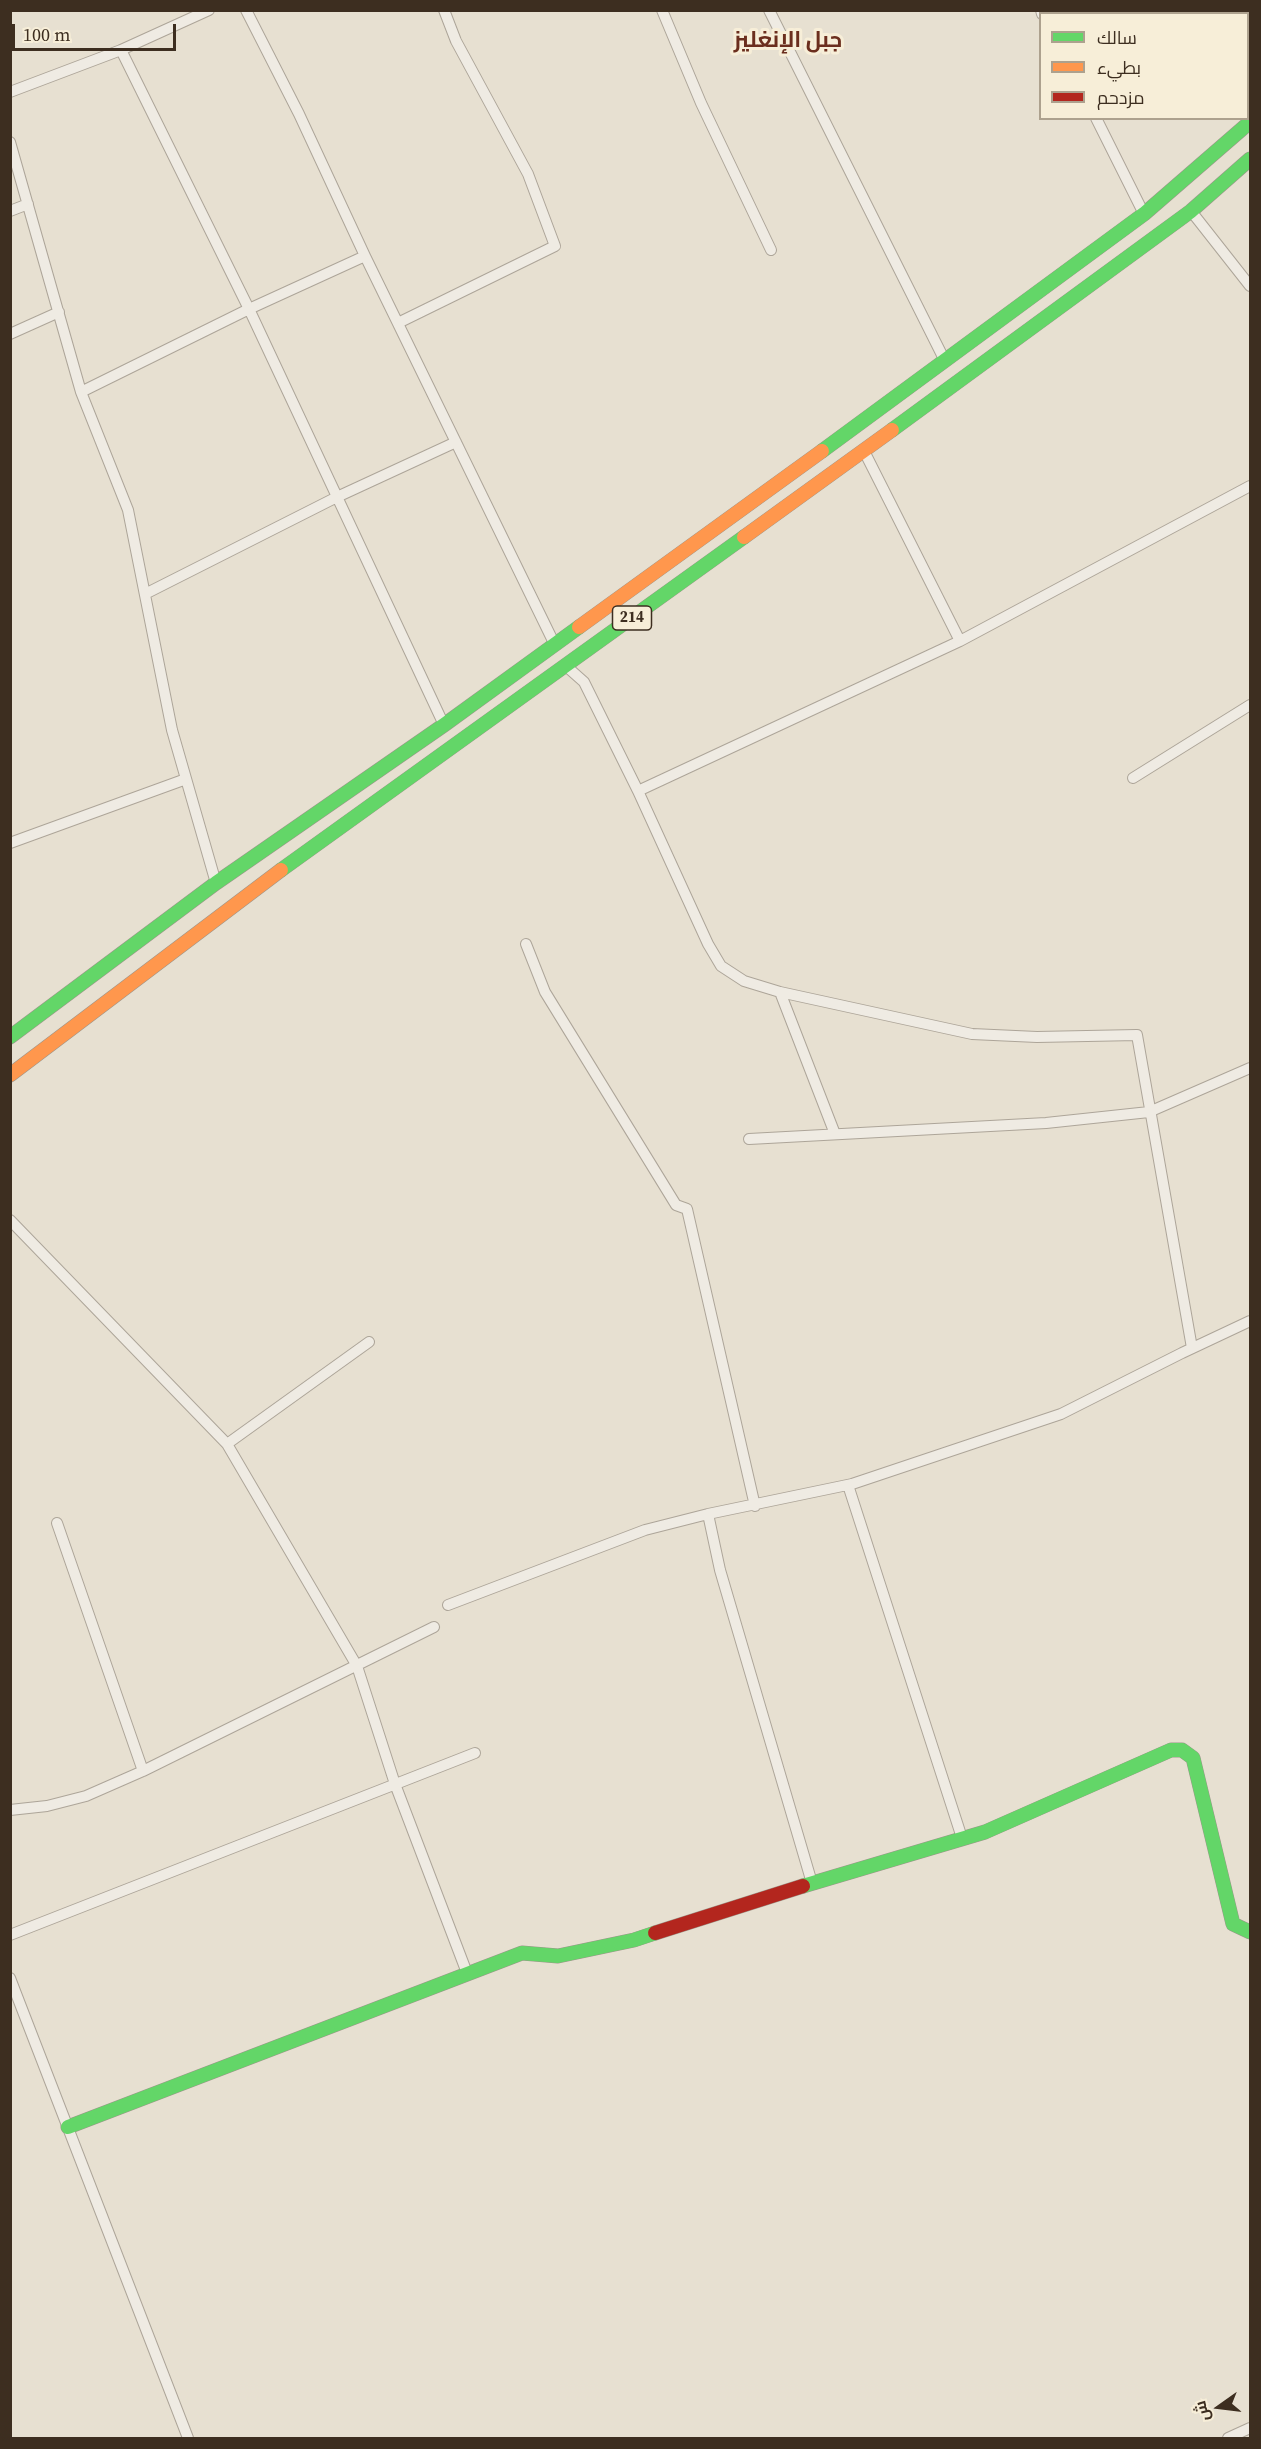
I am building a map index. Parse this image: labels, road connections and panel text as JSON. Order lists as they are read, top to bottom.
{
  "streets": {
    "main road": ["214"]
  },
  "districts": ["جبل الإنغليز"],
  "legend": ["سالك", "بطيء", "مزدحم"],
  "scale_bar": "100 m",
  "north": "left"
}
